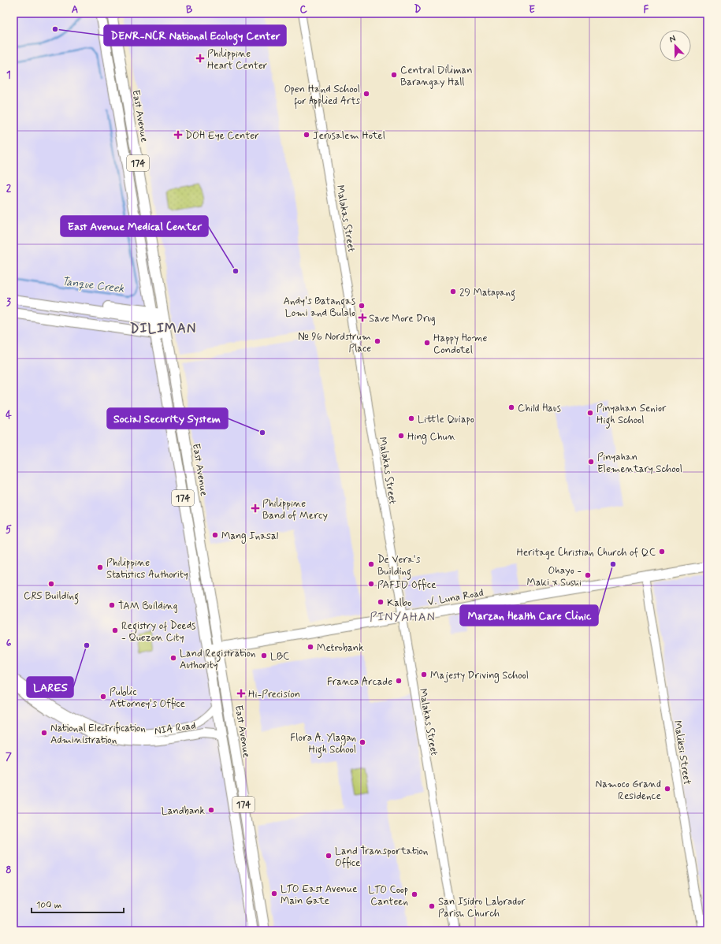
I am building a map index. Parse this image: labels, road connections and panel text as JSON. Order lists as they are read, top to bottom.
{
  "streets": {
    "main road": ["East Avenue", "174", "V. Luna Road"],
    "street": ["Malakas Street", "NIA Road", "Maliksi Street"]
  },
  "crossings": [
    ["East Avenue", "V. Luna Road"],
    ["174", "V. Luna Road"],
    ["174", "NIA Road"],
    ["Malakas Street", "V. Luna Road"],
    ["V. Luna Road", "Maliksi Street"]
  ],
  "districts": ["DILIMAN", "PINYAHAN"],
  "water": ["Tanque Creek"],
  "places": {
    "other": [
      "DENR-NCR National Ecology Center",
      "Central Diliman Barangay Hall",
      "Open Hand School for Applied Arts",
      "Jerusalem Hotel",
      "East Avenue Medical Center",
      "29 Matapang",
      "Andy's Batangas Lomi and Bulalo",
      "№ 96 Nordstrum Place",
      "Happy Home Condotel",
      "Child Haus",
      "Pinyahan Senior High School",
      "Little Quiapo",
      "Social Security System",
      "Hing Chun",
      "Pinyahan Elementary School",
      "Mang Inasal",
      "Heritage Christian Church of QC",
      "De Vera's Building",
      "Marzan Health Care Clinic",
      "Philippine Statistics Authority",
      "Ohayo - Maki x Sushi",
      "CRS Building",
      "PAFID Office",
      "Kalbo",
      "TAM Building",
      "Registry of Deeds - Quezon City",
      "LARES",
      "Metrobank",
      "LBC",
      "Land Registration Authority",
      "Majesty Driving School",
      "Franca Arcade",
      "Public Attorney's Office",
      "National Electrification Administration",
      "Flora A. Ylagan High School",
      "Namoco Grand Residence",
      "Landbank",
      "Land Transportation Office",
      "LTO East Avenue Main Gate",
      "LTO Coop Canteen",
      "San Isidro Labrador Parish Church"
    ],
    "health": [
      "Philippine Heart Center",
      "DOH Eye Center",
      "Save More Drug",
      "Philippine Band of Mercy",
      "Hi-Precision"
    ]
  },
  "scale_bar": "100 m",
  "north": "top",
  "grid": {
    "columns": [
      "A",
      "B",
      "C",
      "D",
      "E",
      "F"
    ],
    "rows": [
      "1",
      "2",
      "3",
      "4",
      "5",
      "6",
      "7",
      "8"
    ]
  }
}
